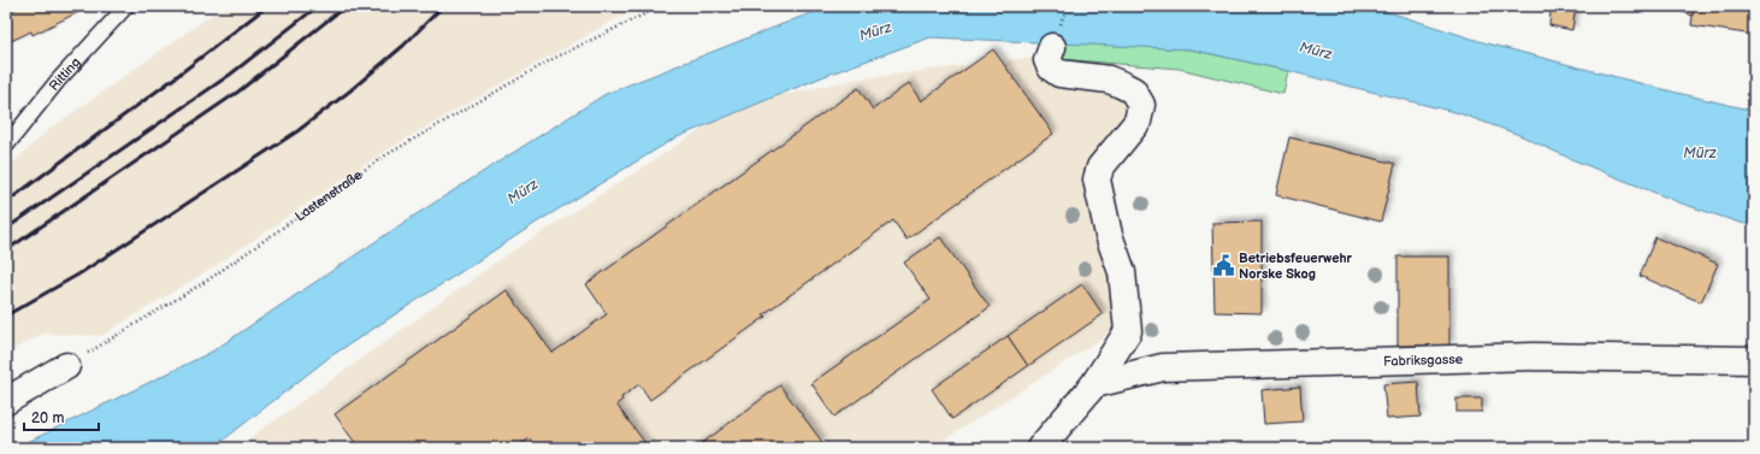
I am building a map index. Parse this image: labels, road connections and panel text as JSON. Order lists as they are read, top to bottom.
{
  "streets": {
    "street": ["Fabriksgasse"],
    "lane": ["Ritting"],
    "path": ["Lastenstraße"]
  },
  "water": ["Mürz"],
  "places": {
    "public building": ["Betriebsfeuerwehr Norske Skog"]
  },
  "scale_bar": "20 m"
}
